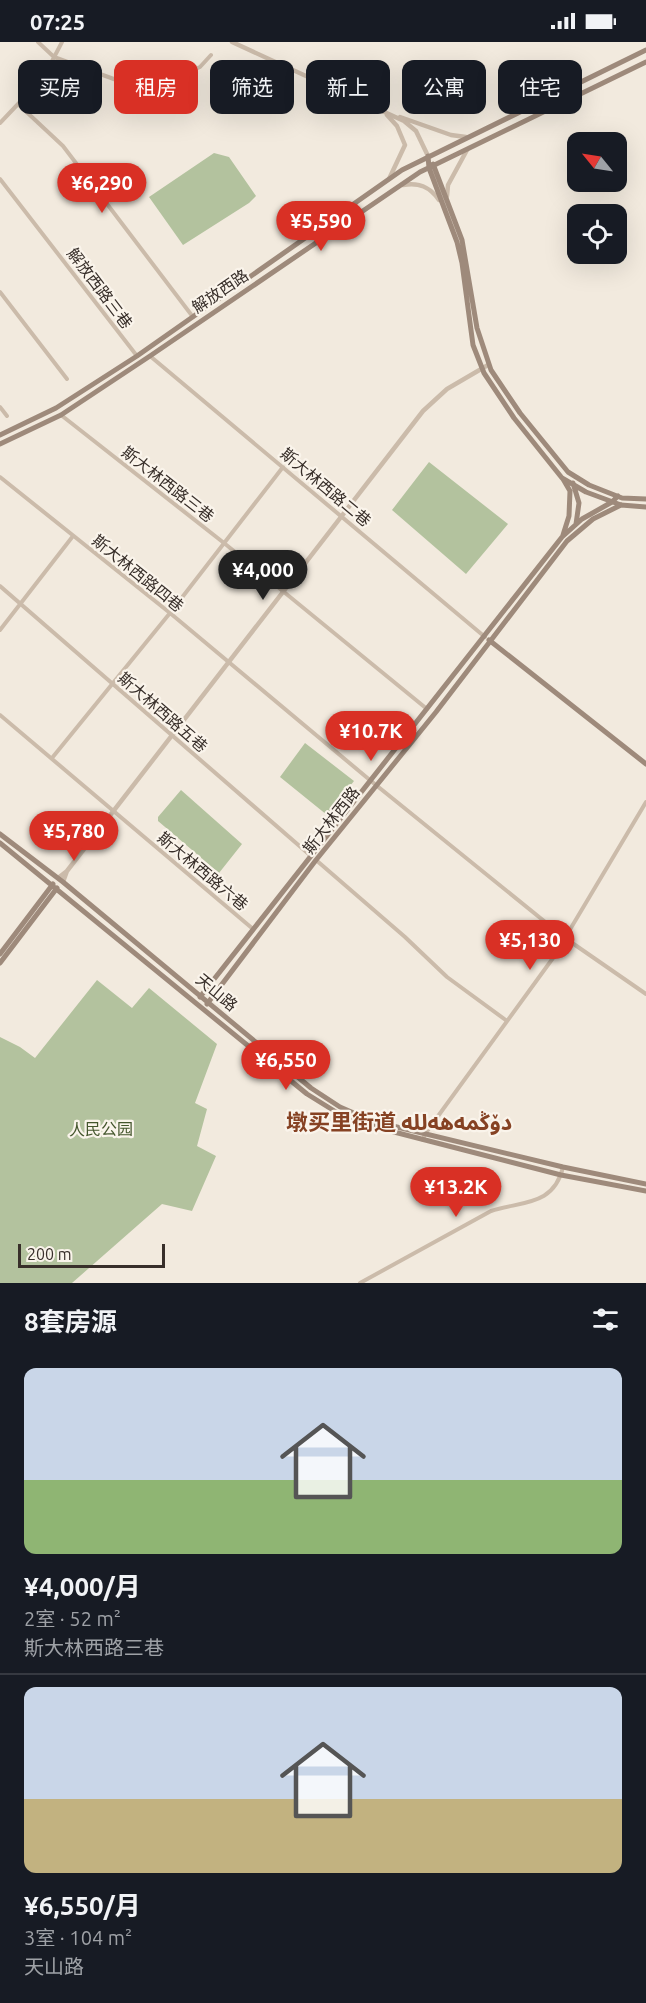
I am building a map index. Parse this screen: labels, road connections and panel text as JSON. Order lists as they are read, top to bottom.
{
  "streets": {
    "main road": ["解放西路", "斯大林西路", "天山路"],
    "street": [
      "解放西路三巷",
      "斯大林西路三巷",
      "斯大林西路二巷",
      "斯大林西路四巷",
      "斯大林西路五巷",
      "斯大林西路六巷"
    ]
  },
  "crossings": [
    ["解放西路三巷", "解放西路"],
    ["解放西路", "斯大林西路三巷"],
    ["解放西路", "斯大林西路二巷"],
    ["斯大林西路三巷", "斯大林西路"],
    ["斯大林西路二巷", "斯大林西路"],
    ["斯大林西路四巷", "斯大林西路"],
    ["斯大林西路五巷", "斯大林西路"],
    ["斯大林西路", "斯大林西路六巷"],
    ["斯大林西路", "天山路"]
  ],
  "districts": ["墩买里街道 دۆڭمەھەللە"],
  "parks": ["人民公园"],
  "scale_bar": "200 m",
  "north": "top left",
  "page": {
    "status": "07:25",
    "chip": [
      "买房",
      "租房",
      "筛选",
      "新上",
      "公寓",
      "住宅"
    ],
    "price": [
      "¥6,290",
      "¥5,590",
      "¥4,000",
      "¥10.7K",
      "¥5,780",
      "¥5,130",
      "¥6,550",
      "¥13.2K"
    ],
    "scale": "200 m",
    "heading": "8套房源",
    "list": [
      {
        "name": "¥4,000/月",
        "note": "2室 · 52 m² · 斯大林西路三巷"
      },
      {
        "name": "¥6,550/月",
        "note": "3室 · 104 m² · 天山路"
      }
    ]
  }
}
